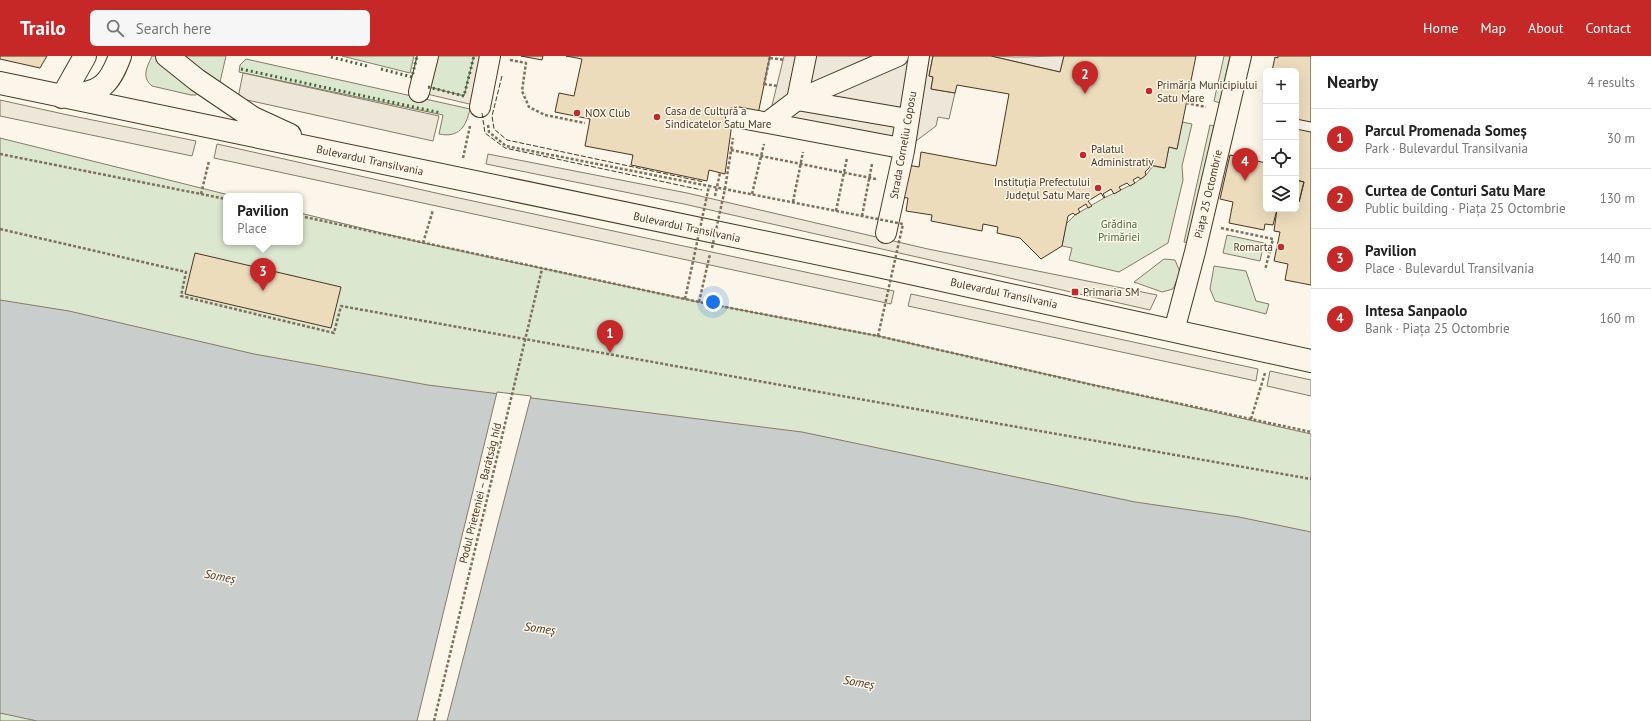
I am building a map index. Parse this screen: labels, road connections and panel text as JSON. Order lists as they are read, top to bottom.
{
  "streets": {
    "street": ["Strada Corneliu Coposu", "Bulevardul Transilvania", "Piața 25 Octombrie"],
    "path": ["Podul Prieteniei – Barátság híd"]
  },
  "crossings": [
    ["Bulevardul Transilvania", "Piața 25 Octombrie"]
  ],
  "water": ["Someș"],
  "parks": ["Grădina Primăriei"],
  "places": {
    "other": [
      "Primăria Municipiului Satu Mare",
      "NOX Club",
      "Casa de Cultură a Sindicatelor Satu Mare",
      "Palatul Administrativ",
      "Instituția Prefectului Județul Satu Mare",
      "Romarta"
    ],
    "transit": ["Primaria SM"]
  },
  "page": {
    "header": "Trailo",
    "search": "Search here",
    "nav": [
      "Home",
      "Map",
      "About",
      "Contact"
    ],
    "heading": ["Nearby", "4 results"],
    "pins": [
      "2",
      "4",
      "3",
      "1"
    ],
    "map_buttons": ["+", "−"],
    "list": [
      {
        "mark": "1",
        "name": "Parcul Promenada Someș",
        "note": "Park · Bulevardul Transilvania",
        "value": "30 m"
      },
      {
        "mark": "2",
        "name": "Curtea de Conturi Satu Mare",
        "note": "Public building · Piața 25 Octombrie",
        "value": "130 m"
      },
      {
        "mark": "3",
        "name": "Pavilion",
        "note": "Place · Bulevardul Transilvania",
        "value": "140 m"
      },
      {
        "mark": "4",
        "name": "Intesa Sanpaolo",
        "note": "Bank · Piața 25 Octombrie",
        "value": "160 m"
      }
    ],
    "popup": ["Pavilion", "Place"]
  }
}
